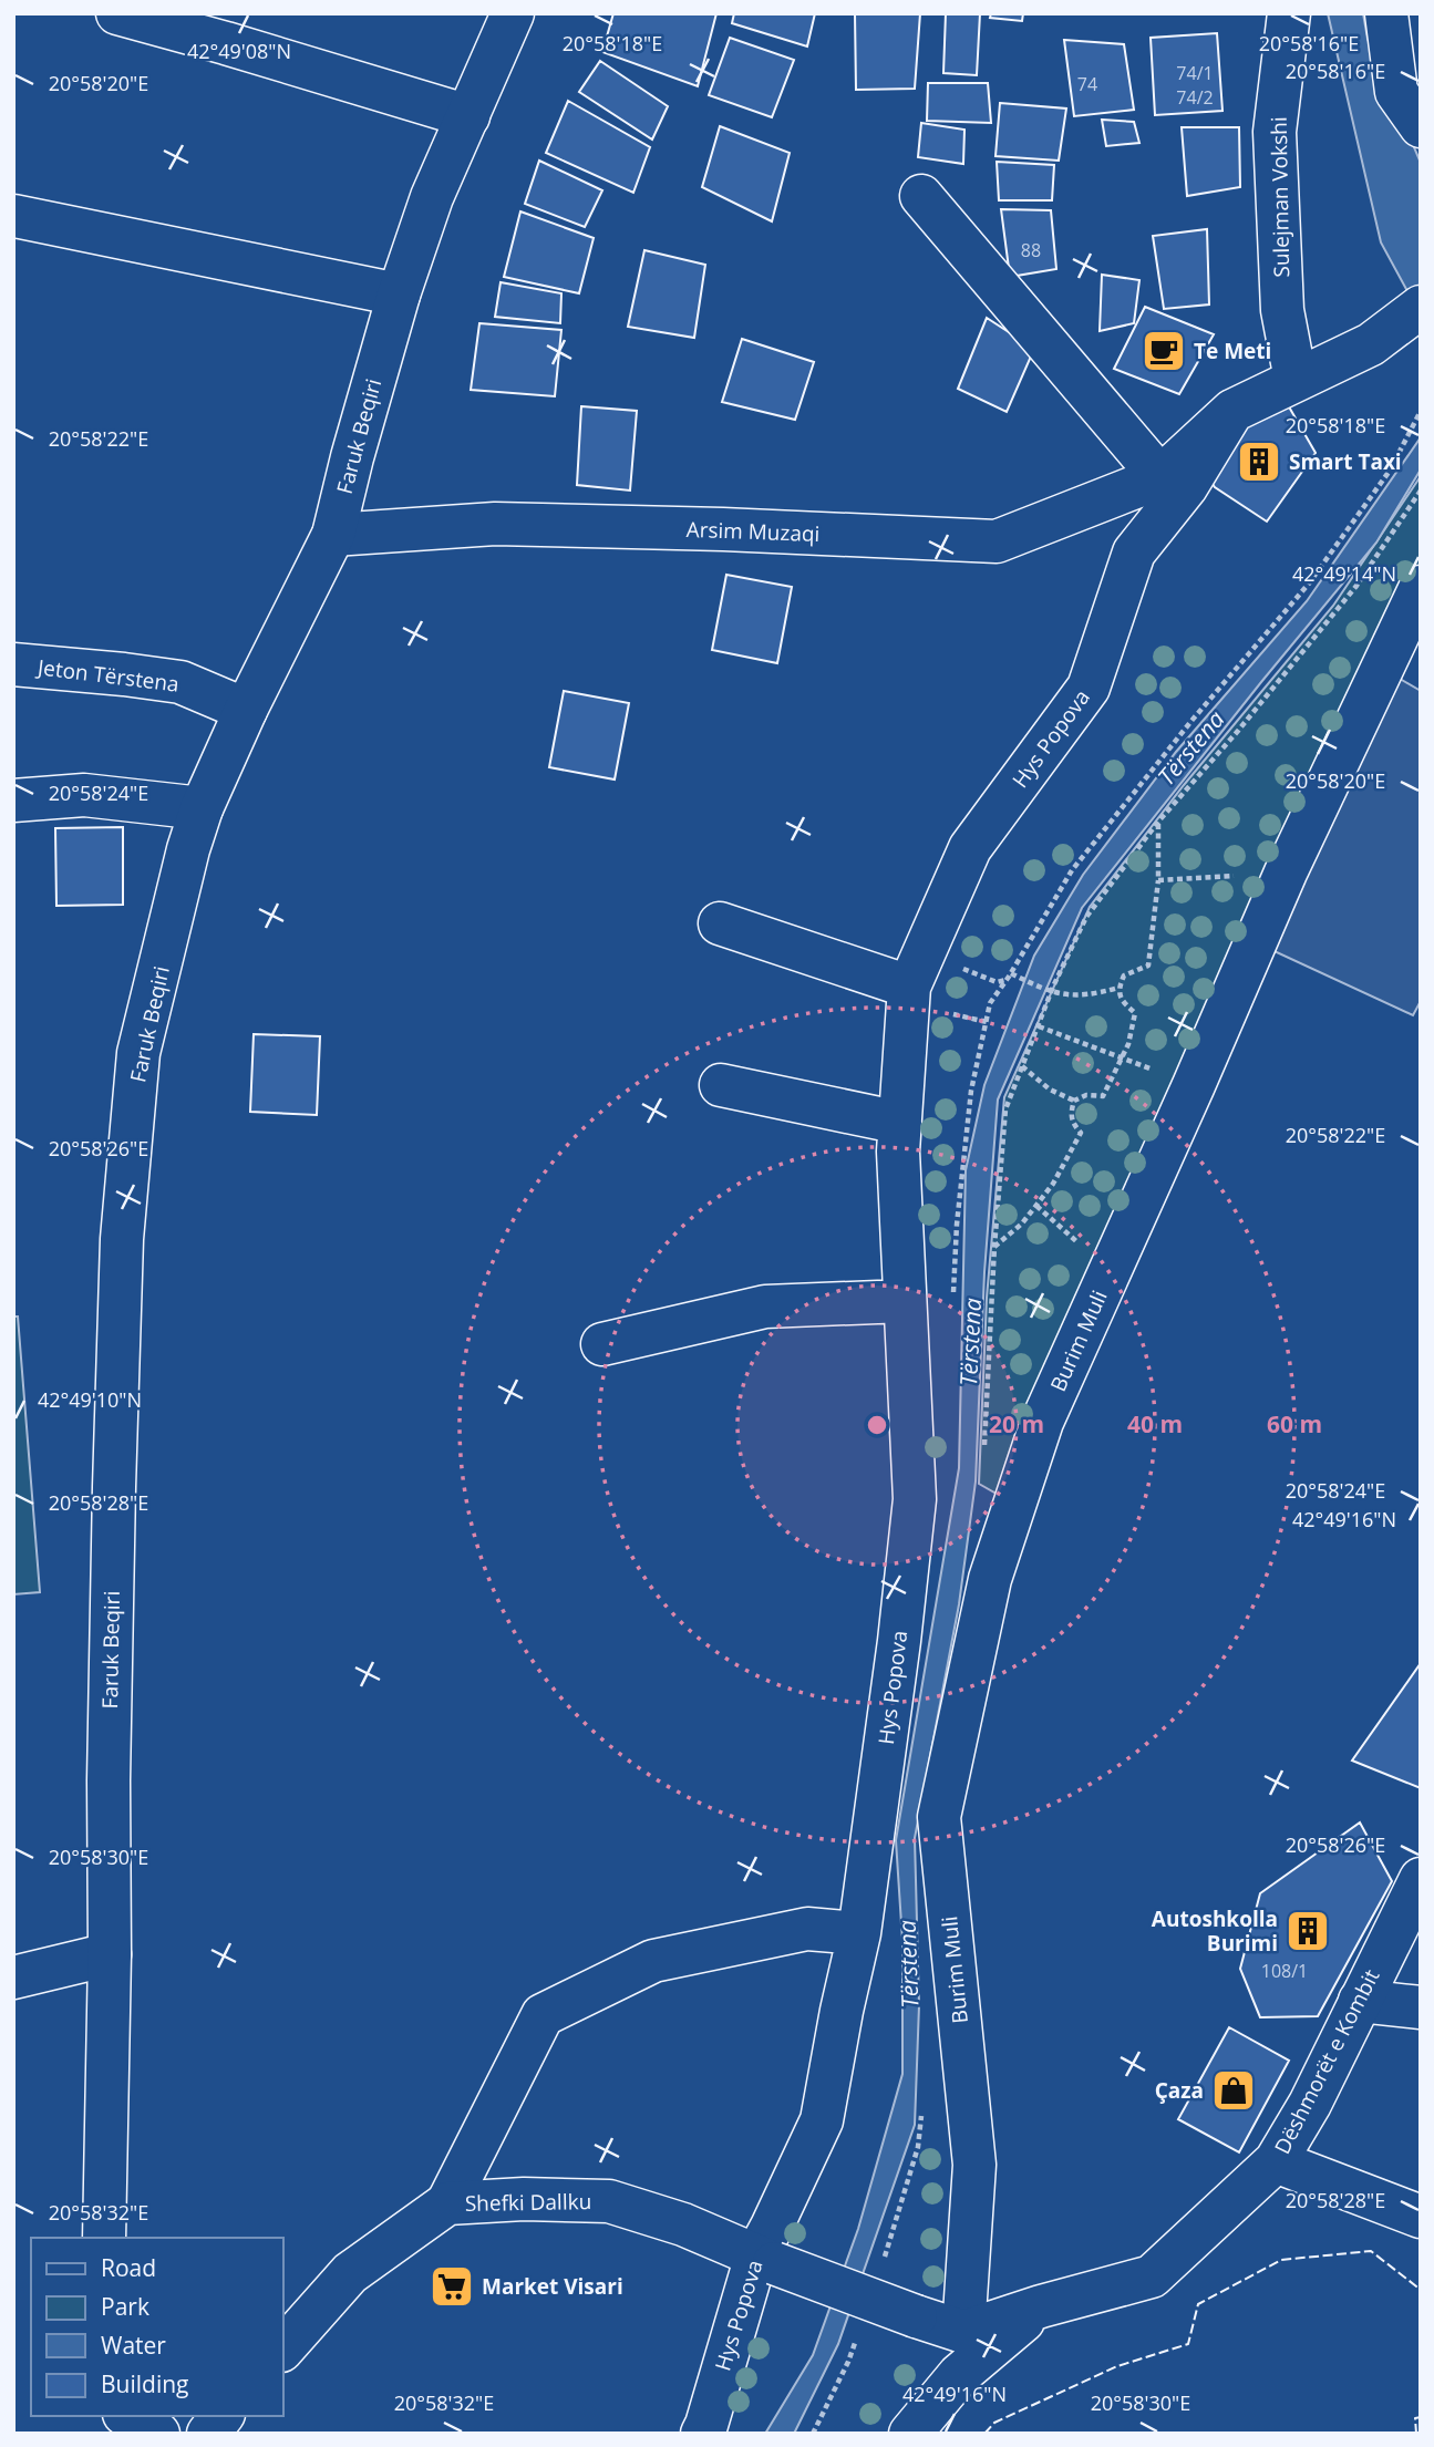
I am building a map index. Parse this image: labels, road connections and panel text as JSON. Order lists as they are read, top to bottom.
{
  "streets": {
    "street": [
      "Sulejman Vokshi",
      "Faruk Beqiri",
      "Arsim Muzaqi",
      "Jeton Tërstena",
      "Hys Popova",
      "Burim Muli",
      "Dëshmorët e Kombit",
      "Shefki Dallku"
    ]
  },
  "crossings": [
    ["Sulejman Vokshi", "Arsim Muzaqi"],
    ["Faruk Beqiri", "Arsim Muzaqi"],
    ["Faruk Beqiri", "Jeton Tërstena"],
    ["Arsim Muzaqi", "Hys Popova"],
    ["Hys Popova", "Shefki Dallku"],
    ["Burim Muli", "Shefki Dallku"]
  ],
  "water": ["Tërstena"],
  "places": {
    "cafe": ["Te Meti"],
    "building": ["Smart Taxi", "Autoshkolla Burimi"],
    "shop": ["Çaza"],
    "supermarket": ["Market Visari"]
  },
  "house_numbers": [
    "74/1",
    "74",
    "74/2",
    "88",
    "108/1"
  ],
  "legend": [
    "Road",
    "Park",
    "Water",
    "Building"
  ],
  "coordinates": [
    "20°58'18\"E",
    "20°58'16\"E",
    "42°49'08\"N",
    "20°58'20\"E",
    "20°58'22\"E",
    "42°49'14\"N",
    "20°58'24\"E",
    "20°58'26\"E",
    "42°49'10\"N",
    "20°58'28\"E",
    "42°49'16\"N",
    "20°58'30\"E",
    "20°58'32\"E"
  ],
  "rings": ["20 m", "40 m", "60 m"]
}
